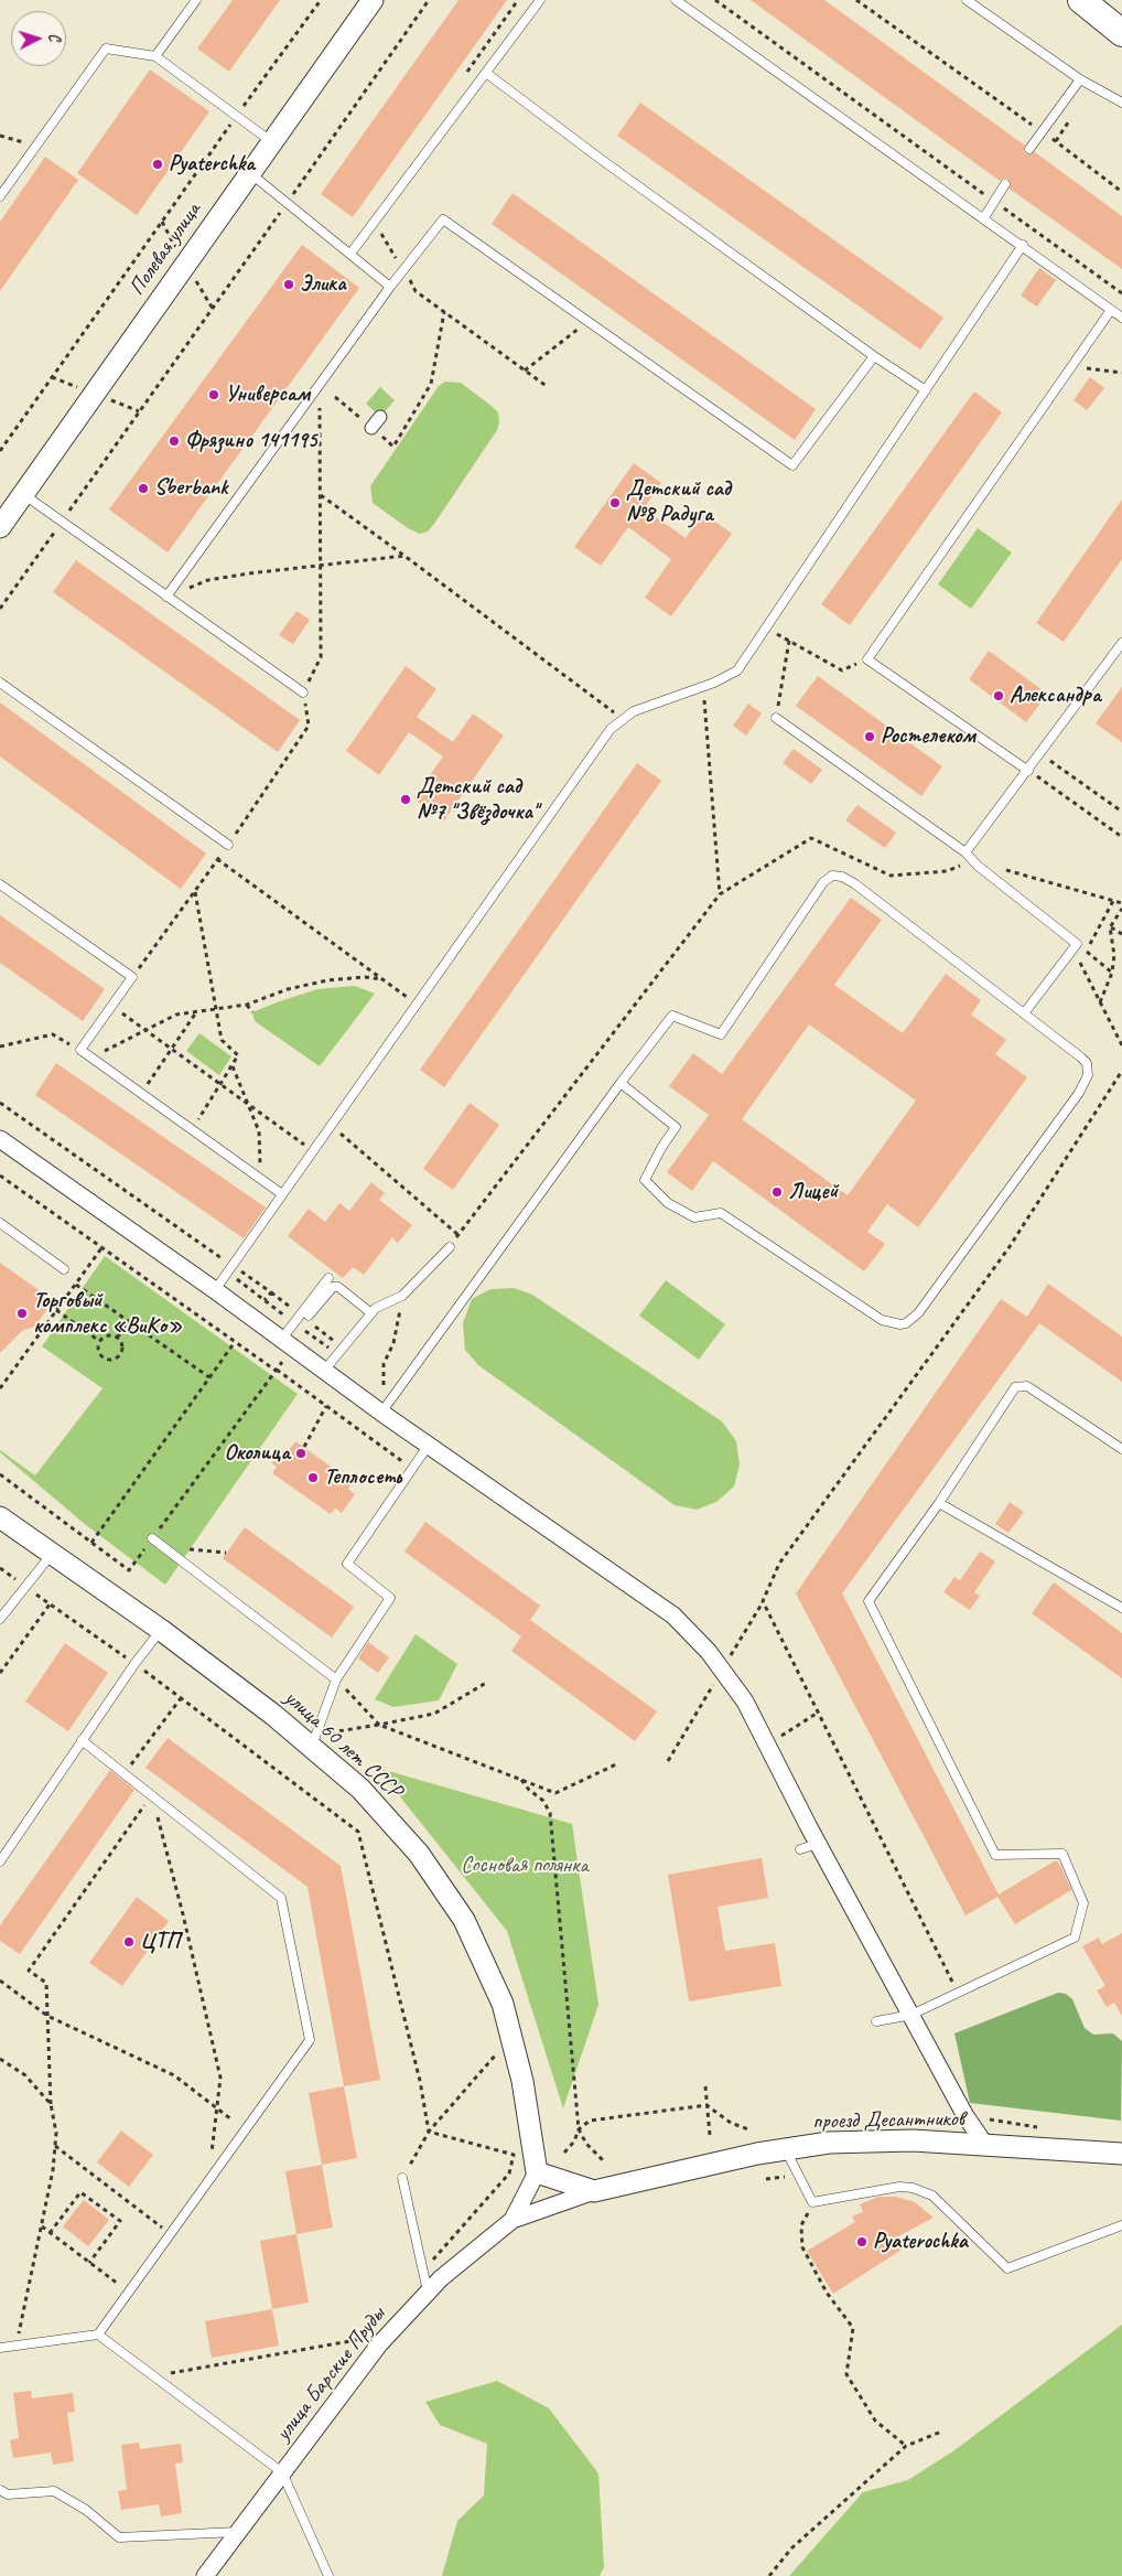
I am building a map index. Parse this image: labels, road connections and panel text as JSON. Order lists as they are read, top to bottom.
{
  "streets": {
    "street": [
      "Полевая улица",
      "улица 60 лет СССР",
      "проезд Десантников",
      "улица Барские Пруды"
    ]
  },
  "parks": ["Сосновая полянка"],
  "places": [
    "Pyaterchka",
    "Элика",
    "Универсам",
    "Фрязино 141195",
    "Sberbank",
    "Детский сад №8 Радуга",
    "Александра",
    "Ростелеком",
    "Детский сад №7 \"Звёздочка\"",
    "Лицей",
    "Торговый комплекс «ВиКо»",
    "Околица",
    "Теплосеть",
    "ЦТП",
    "Pyaterochka"
  ],
  "north": "right"
}
